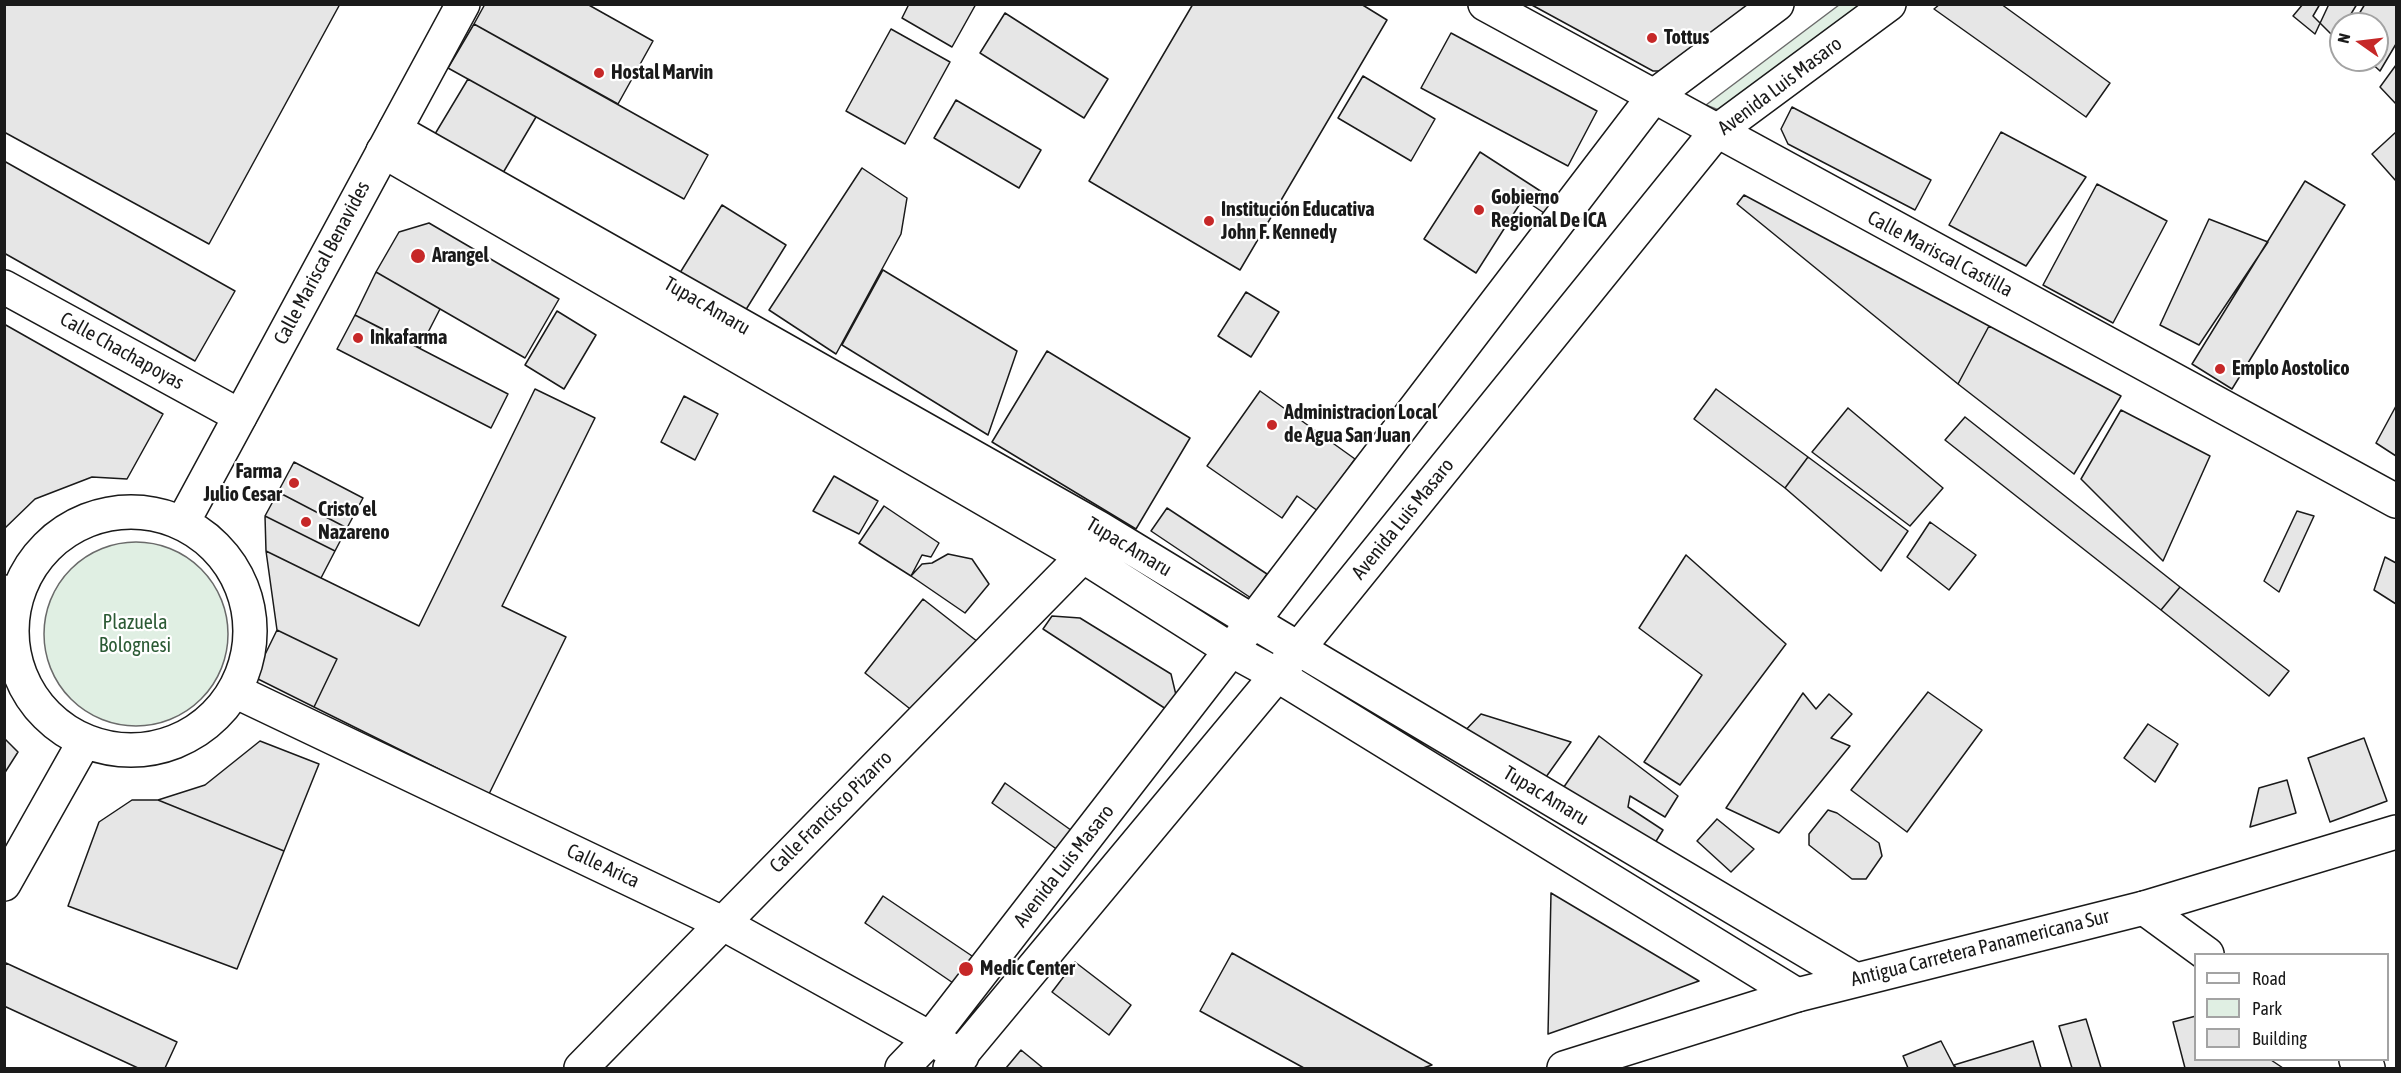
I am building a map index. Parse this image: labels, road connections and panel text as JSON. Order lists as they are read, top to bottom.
{
  "streets": {
    "main road": [
      "Avenida Luis Masaro",
      "Calle Mariscal Castilla",
      "Calle Mariscal Benavides",
      "Tupac Amaru",
      "Calle Chachapoyas",
      "Calle Francisco Pizarro",
      "Calle Arica",
      "Antigua Carretera Panamericana Sur"
    ]
  },
  "crossings": [
    ["Avenida Luis Masaro", "Calle Mariscal Castilla"],
    ["Avenida Luis Masaro", "Tupac Amaru"],
    ["Avenida Luis Masaro", "Calle Arica"],
    ["Calle Mariscal Benavides", "Tupac Amaru"],
    ["Calle Mariscal Benavides", "Calle Chachapoyas"],
    ["Tupac Amaru", "Calle Francisco Pizarro"],
    ["Tupac Amaru", "Antigua Carretera Panamericana Sur"],
    ["Calle Francisco Pizarro", "Calle Arica"]
  ],
  "parks": ["Plazuela Bolognesi"],
  "places": [
    "Tottus",
    "Hostal Marvin",
    "Gobierno Regional De ICA",
    "Institución Educativa John F. Kennedy",
    "Arangel",
    "Inkafarma",
    "Emplo Aostolico",
    "Administracion Local de Agua San Juan",
    "Farma Julio Cesar",
    "Cristo el Nazareno",
    "Medic Center"
  ],
  "legend": ["Road", "Park", "Building"],
  "north": "left"
}
